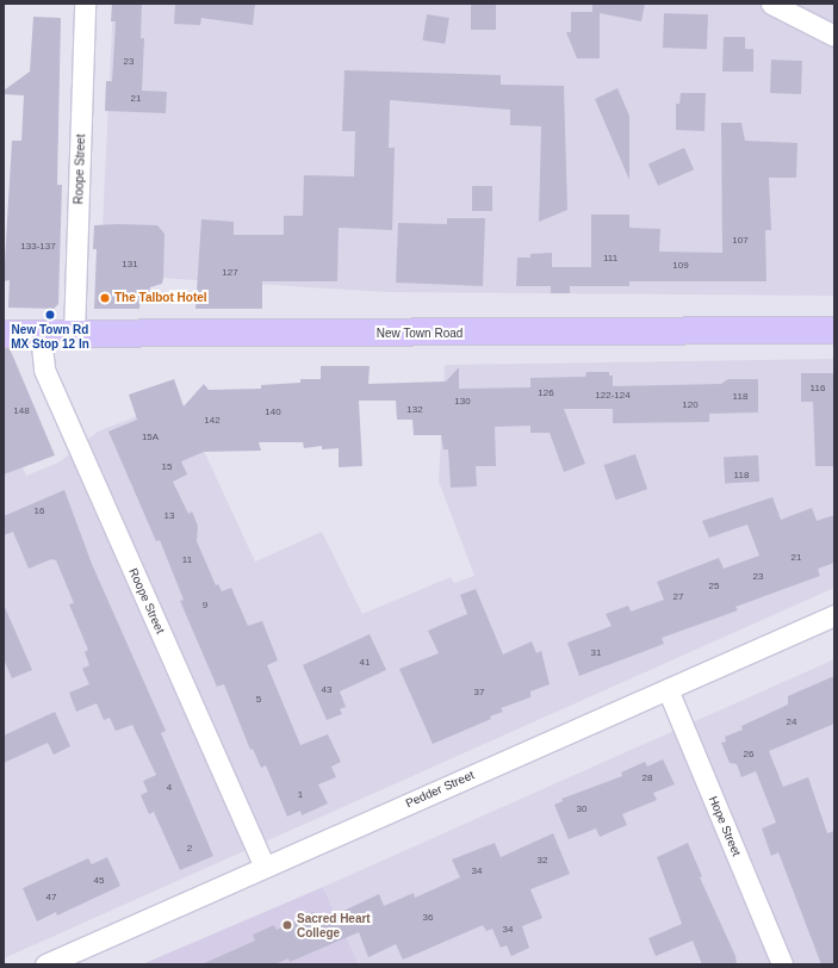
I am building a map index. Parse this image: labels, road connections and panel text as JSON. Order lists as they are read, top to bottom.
{
  "streets": {
    "main road": ["New Town Road"],
    "street": ["Roope Street", "Pedder Street", "Hope Street"]
  },
  "crossings": [
    ["Roope Street", "New Town Road"],
    ["Roope Street", "Pedder Street"],
    ["Pedder Street", "Hope Street"]
  ],
  "places": ["The Talbot Hotel", "New Town Rd MX Stop 12 In", "Sacred Heart College"],
  "house_numbers": [
    "23",
    "21",
    "107",
    "133-137",
    "111",
    "131",
    "109",
    "127",
    "116",
    "126",
    "122-124",
    "118",
    "130",
    "120",
    "132",
    "148",
    "140",
    "142",
    "15A",
    "15",
    "118",
    "16",
    "13",
    "21",
    "11",
    "23",
    "25",
    "27",
    "9",
    "31",
    "41",
    "43",
    "37",
    "5",
    "24",
    "26",
    "28",
    "4",
    "1",
    "30",
    "2",
    "32",
    "34",
    "45",
    "47",
    "36",
    "34"
  ]
}
